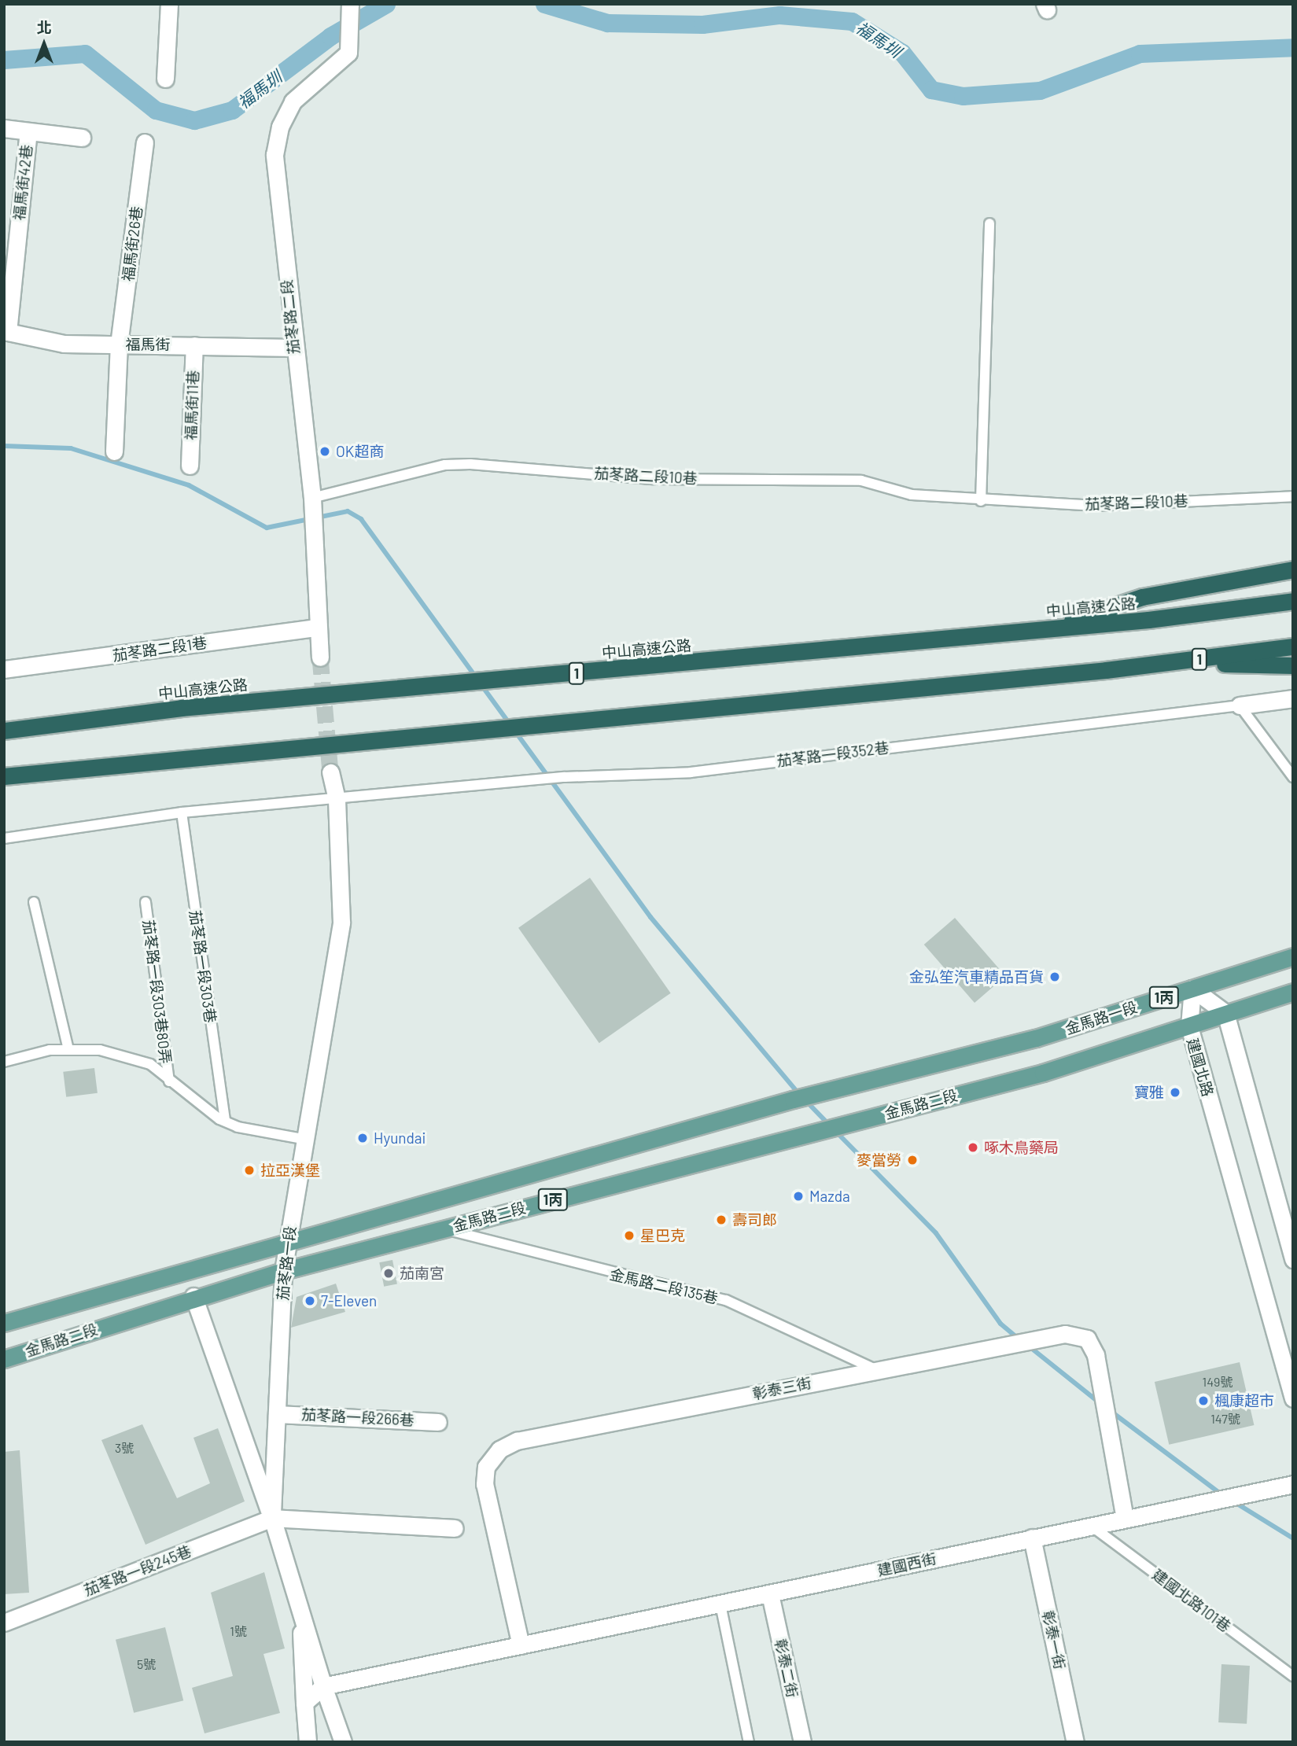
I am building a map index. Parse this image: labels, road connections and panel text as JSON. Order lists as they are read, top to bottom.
{
  "streets": {
    "highway": ["中山高速公路", "1"],
    "main road": ["1丙", "金馬路一段", "金馬路二段"],
    "street": [
      "福馬街42巷",
      "福馬街26巷",
      "茄苳路二段",
      "福馬街",
      "福馬街11巷",
      "茄苳路二段1巷",
      "建國北路",
      "茄苳路一段",
      "彰泰三街",
      "茄苳路一段266巷",
      "建國西街",
      "茄苳路一段245巷",
      "彰泰一街",
      "彰泰二街"
    ],
    "lane": [
      "茄苳路二段10巷",
      "茄苳路一段352巷",
      "茄苳路一段303巷",
      "茄苳路一段303巷80弄",
      "金馬路二段135巷",
      "建國北路101巷"
    ]
  },
  "crossings": [
    ["福馬街42巷", "福馬街"],
    ["福馬街26巷", "福馬街"],
    ["茄苳路二段", "福馬街"],
    ["茄苳路二段", "茄苳路二段10巷"],
    ["茄苳路二段", "茄苳路二段1巷"],
    ["福馬街", "福馬街11巷"],
    ["茄苳路一段352巷", "茄苳路一段303巷"],
    ["茄苳路一段352巷", "茄苳路一段"],
    ["1丙", "金馬路一段"],
    ["1丙", "建國北路"],
    ["1丙", "金馬路二段"],
    ["1丙", "茄苳路一段"],
    ["金馬路一段", "建國北路"],
    ["金馬路一段", "茄苳路一段"],
    ["建國北路", "金馬路二段"],
    ["金馬路二段", "茄苳路一段"],
    ["金馬路二段", "金馬路二段135巷"],
    ["茄苳路一段", "茄苳路一段266巷"],
    ["茄苳路一段", "建國西街"],
    ["茄苳路一段", "茄苳路一段245巷"],
    ["金馬路二段135巷", "彰泰三街"],
    ["彰泰三街", "建國西街"],
    ["建國西街", "建國北路101巷"],
    ["建國西街", "彰泰一街"],
    ["建國西街", "彰泰二街"]
  ],
  "water": ["福馬圳"],
  "places": [
    "OK超商",
    "金弘笙汽車精品百貨",
    "寶雅",
    "Hyundai",
    "啄木鳥藥局",
    "麥當勞",
    "拉亞漢堡",
    "Mazda",
    "壽司郎",
    "星巴克",
    "茄南宮",
    "7-Eleven",
    "楓康超市"
  ],
  "house_numbers": [
    "149號",
    "147號",
    "3號",
    "1號",
    "5號"
  ],
  "north": "top"
}
